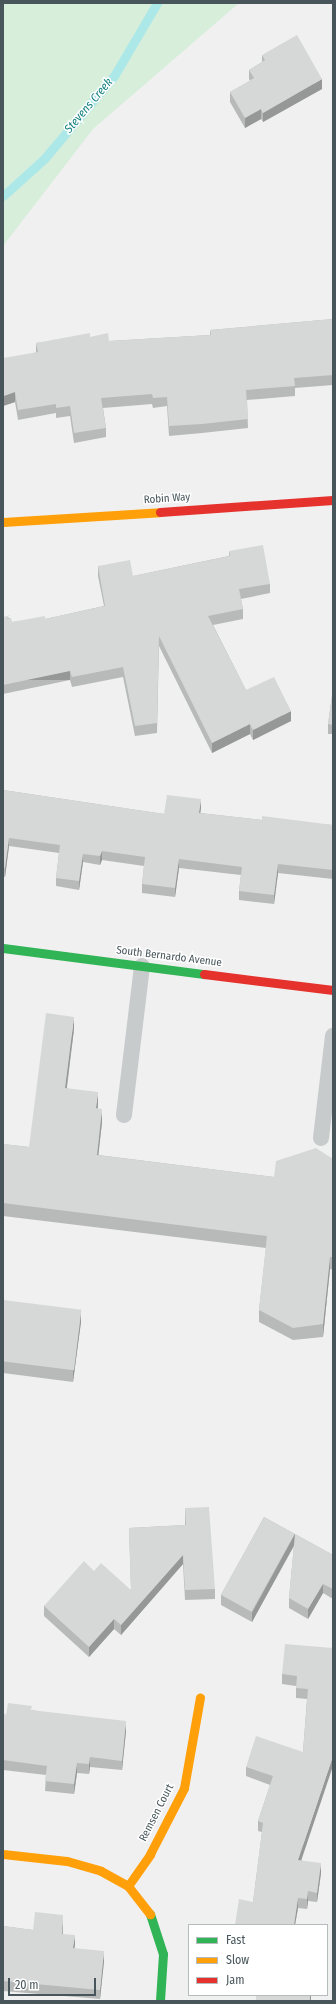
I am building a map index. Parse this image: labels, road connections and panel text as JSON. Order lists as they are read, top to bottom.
{
  "streets": {
    "street": ["Robin Way", "South Bernardo Avenue", "Remsen Court"]
  },
  "water": ["Stevens Creek"],
  "legend": ["Fast", "Slow", "Jam"],
  "scale_bar": "20 m"
}
